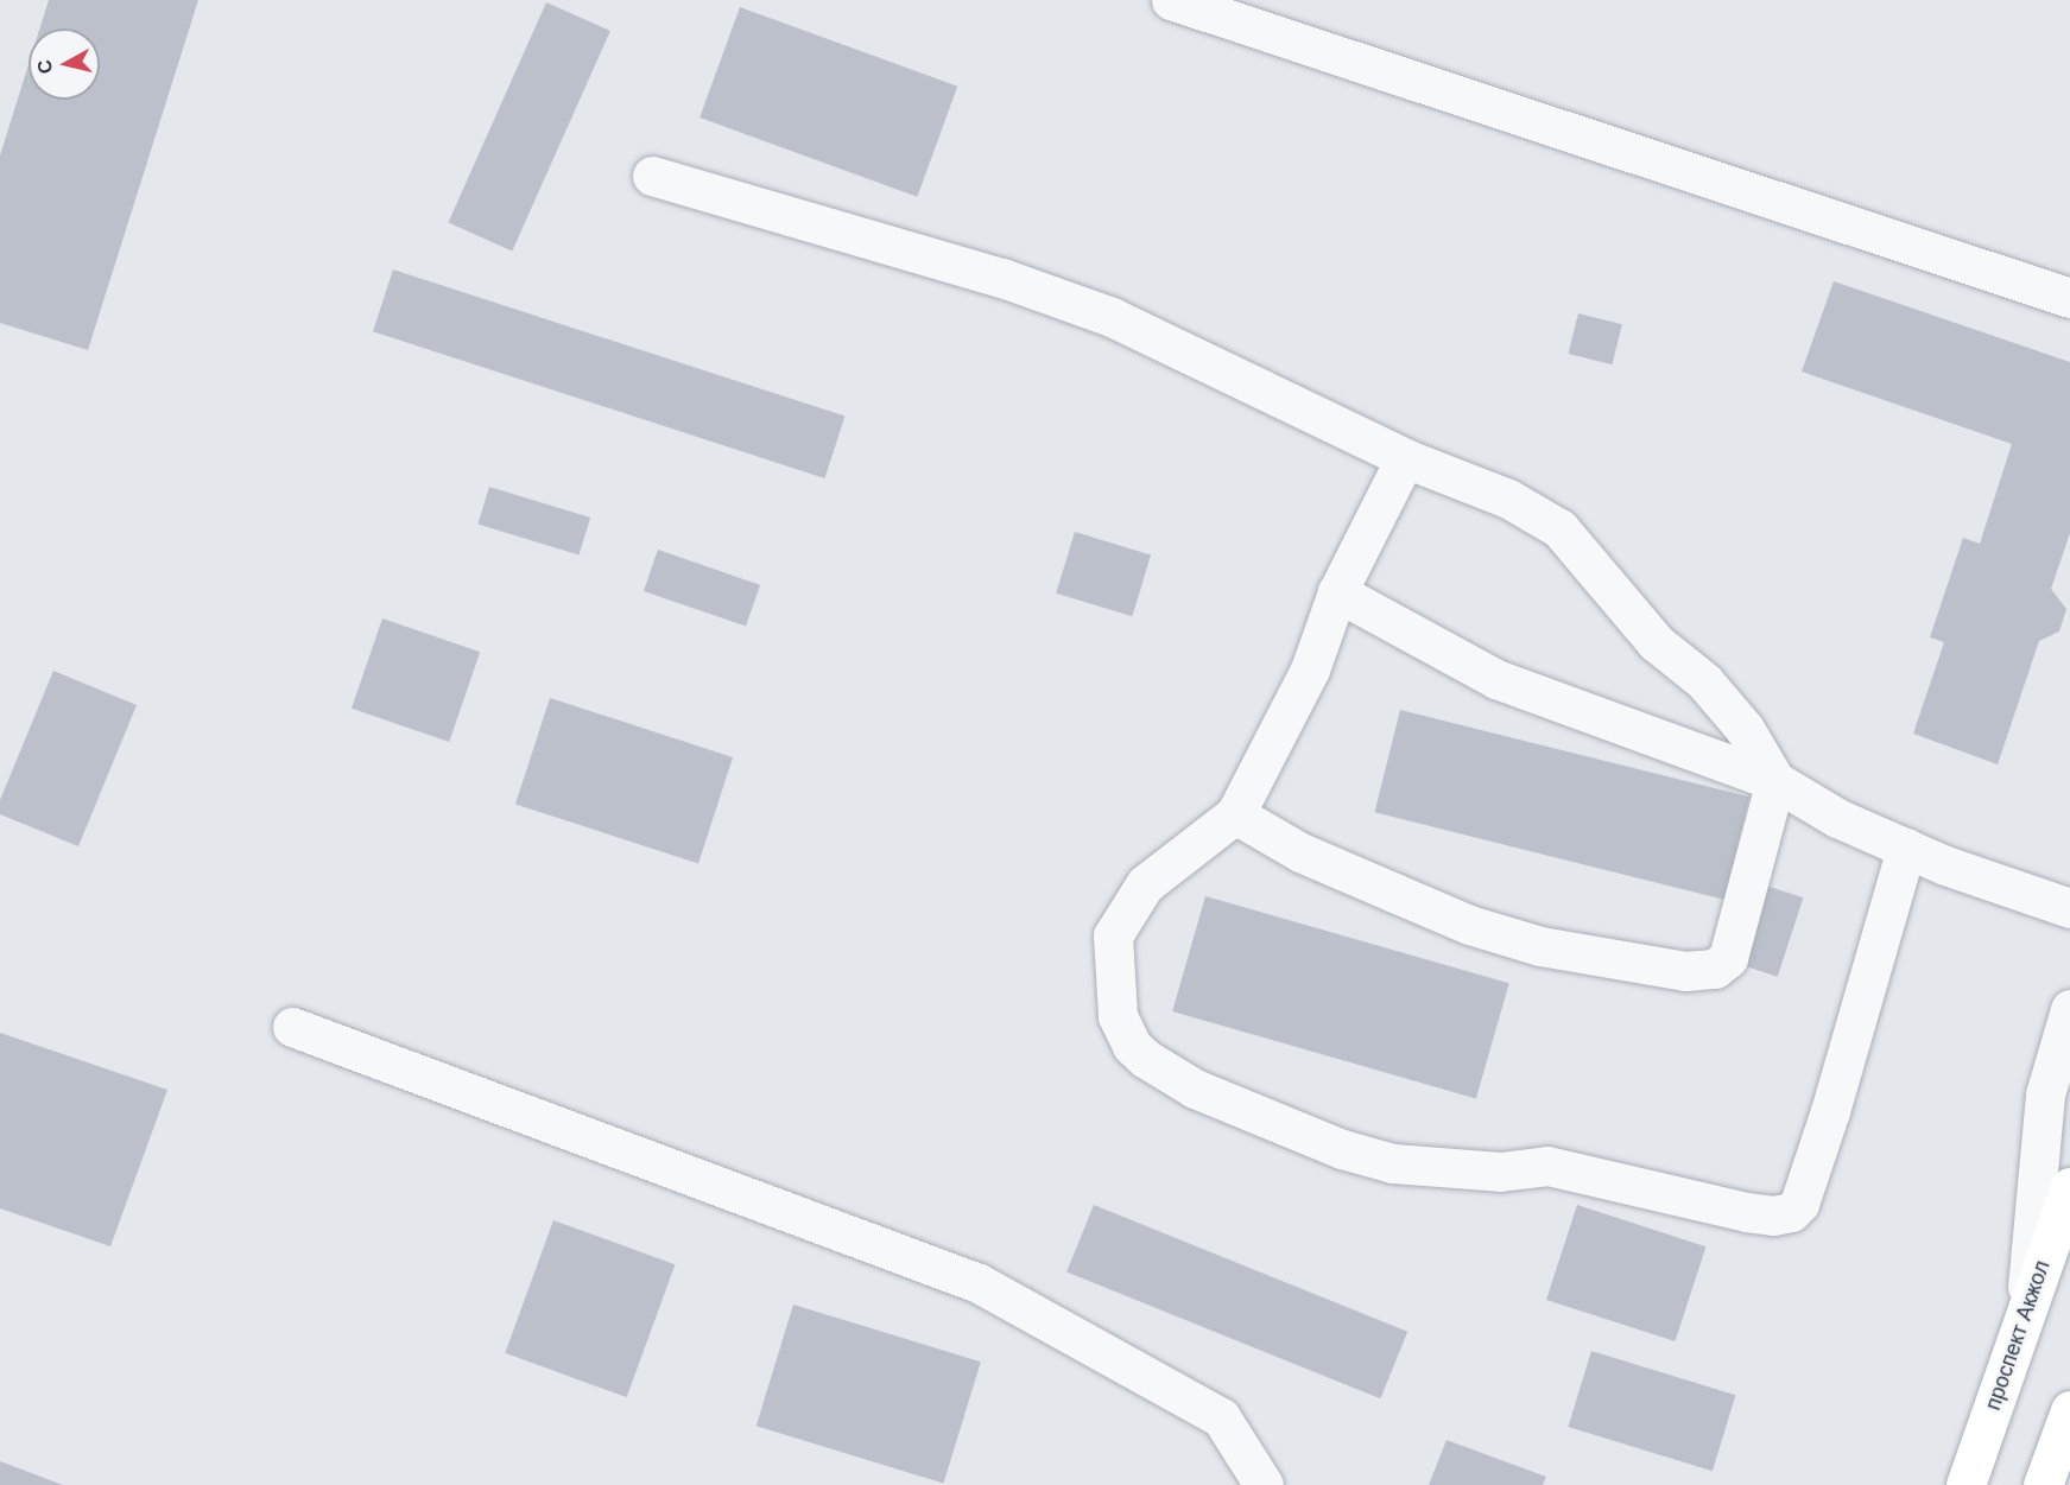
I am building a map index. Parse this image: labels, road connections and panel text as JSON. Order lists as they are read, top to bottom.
{
  "streets": {
    "main road": ["проспект Акжол"]
  },
  "north": "left"
}
